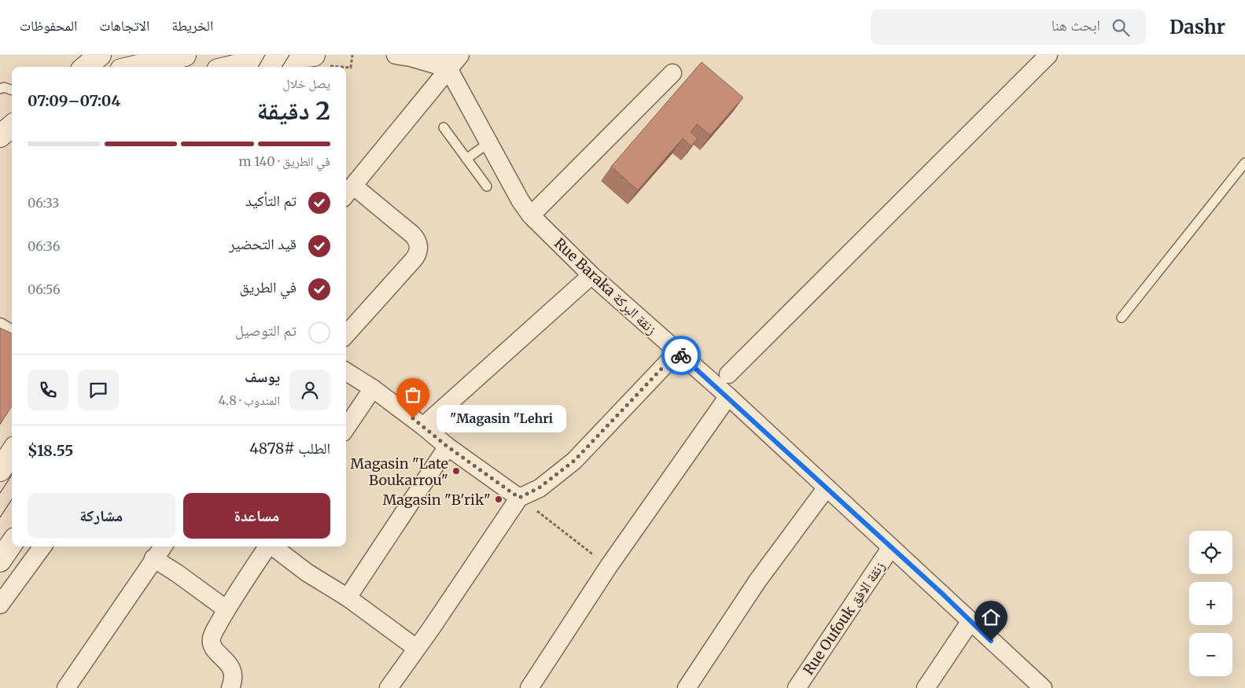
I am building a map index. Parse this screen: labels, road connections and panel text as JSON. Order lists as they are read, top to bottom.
{
  "streets": {
    "street": ["Rue Baraka زنقة البركة", "Rue Oufouk زنقة الافق"]
  },
  "crossings": [
    ["Rue Baraka زنقة البركة", "Rue Oufouk زنقة الافق"]
  ],
  "places": ["Magasin \"Lehri\"", "Magasin \"Late Boukarrou\"", "Magasin \"B'rik\""],
  "page": {
    "header": "Dashr",
    "search": "ابحث هنا",
    "nav": ["الخريطة", "الاتجاهات", "المحفوظات"],
    "heading": ["2 دقيقة", "يصل خلال", "07:04–07:09"],
    "panel": [
      "يوسف",
      "المندوب · 4.8",
      "الطلب #4878",
      "$18.55"
    ],
    "bar": "في الطريق · 140 m",
    "list": [
      ["تم التأكيد", "06:33"],
      ["قيد التحضير", "06:36"],
      ["في الطريق", "06:56"],
      "تم التوصيل"
    ],
    "bubble": "Magasin \"Lehri\"",
    "buttons": ["مساعدة", "مشاركة"],
    "map_buttons": ["+", "−"]
  }
}
